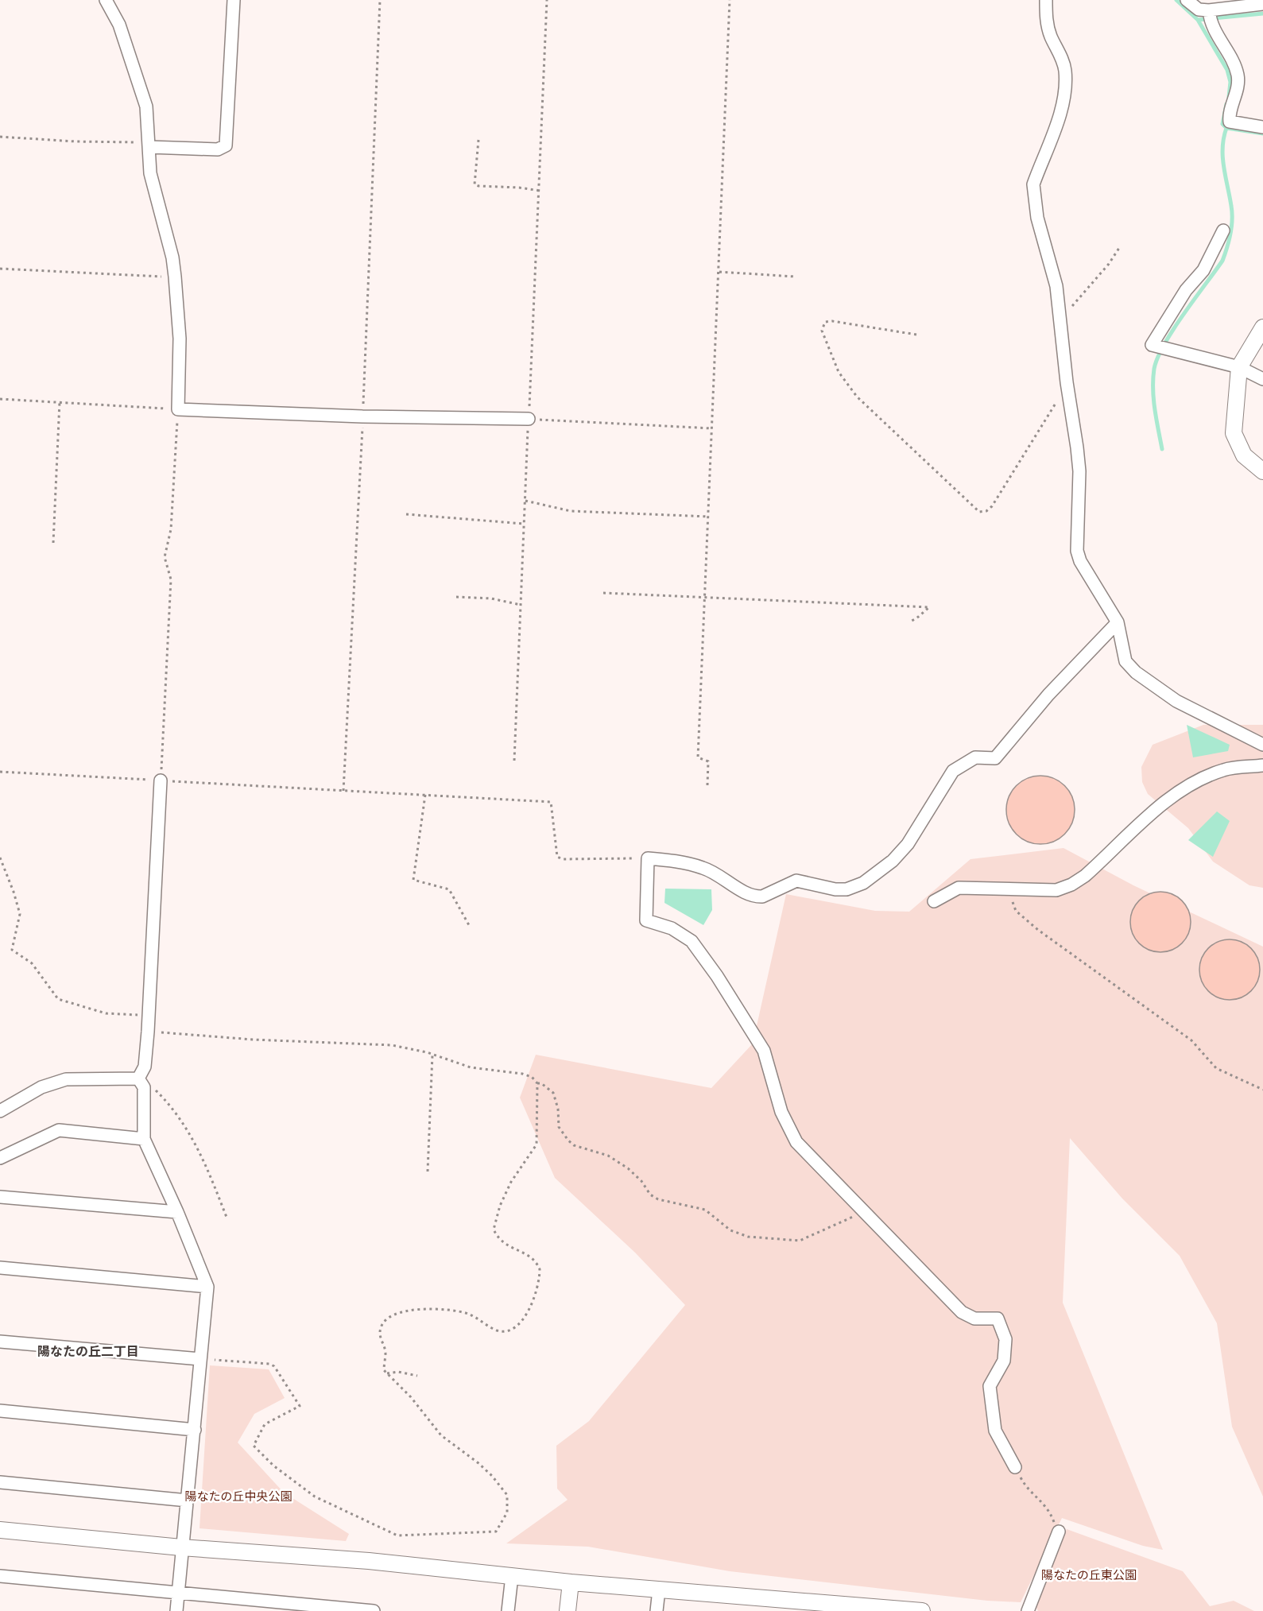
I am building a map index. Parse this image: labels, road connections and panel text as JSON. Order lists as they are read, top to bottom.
{
  "districts": ["陽なたの丘二丁目"],
  "parks": ["陽なたの丘中央公園", "陽なたの丘東公園"]
}
